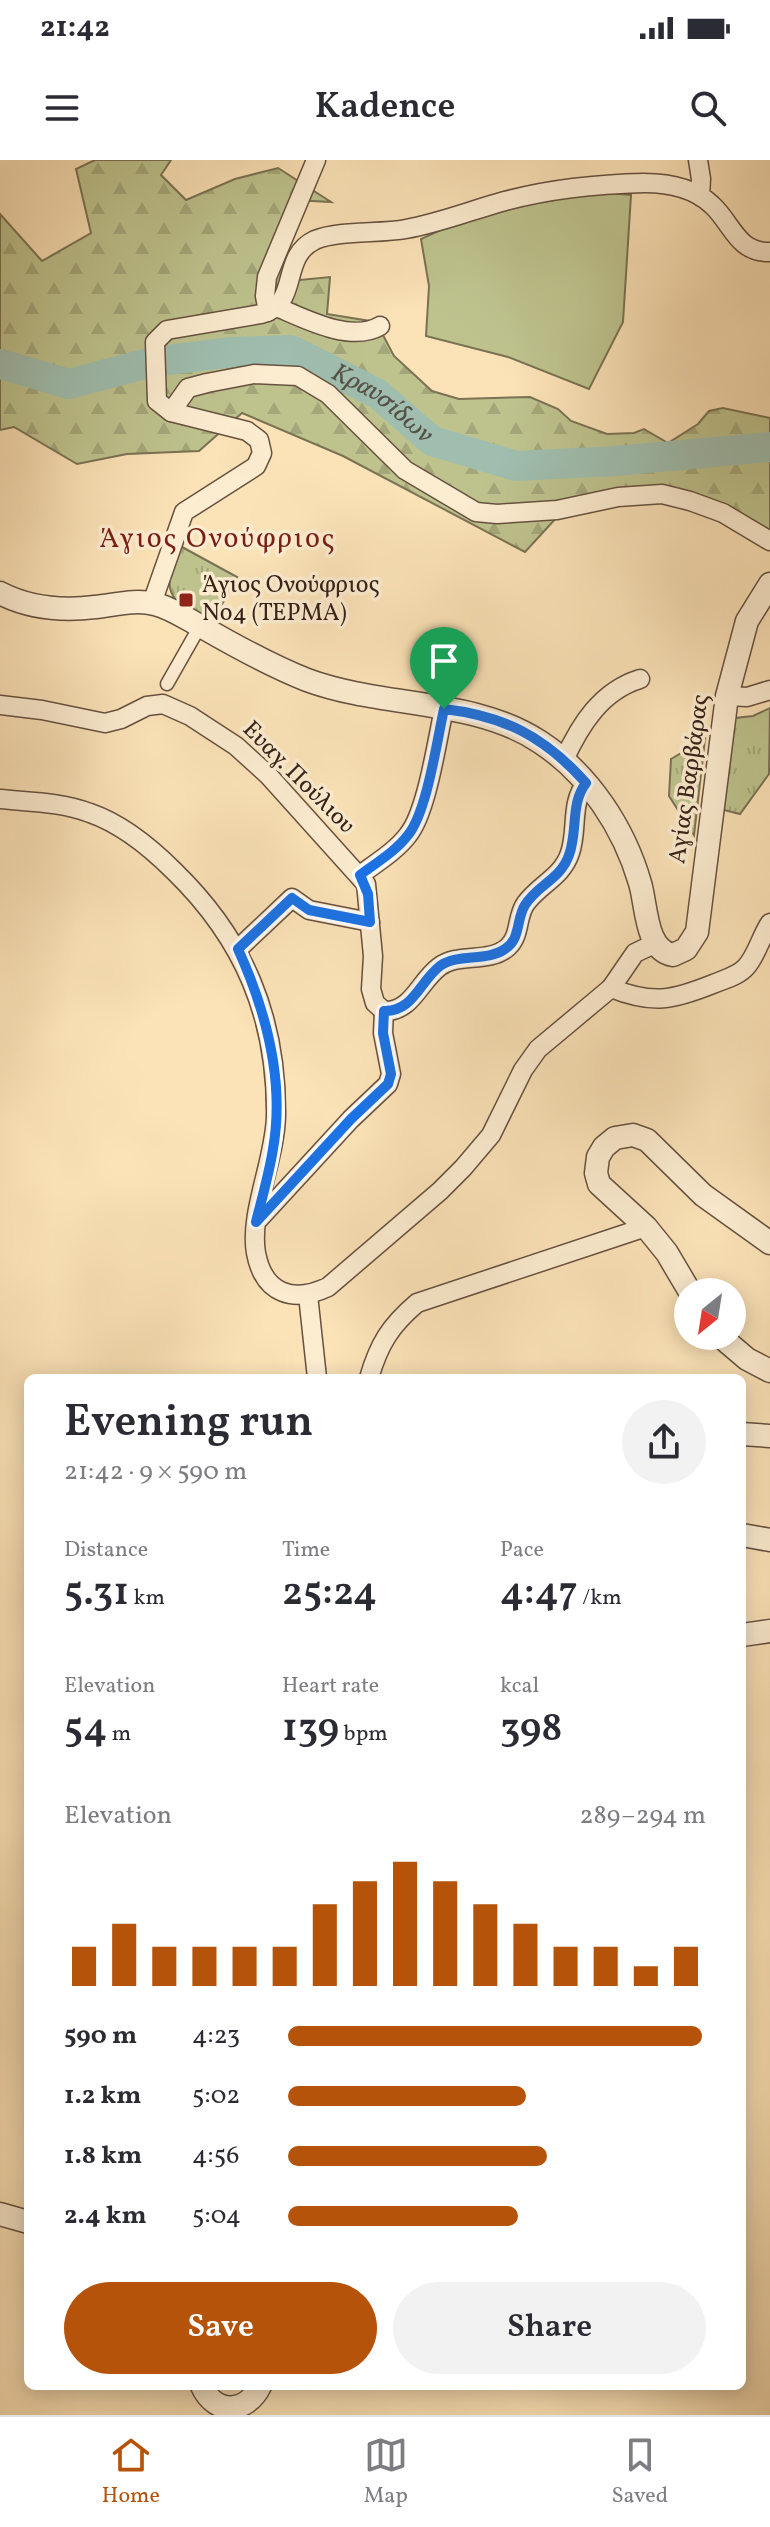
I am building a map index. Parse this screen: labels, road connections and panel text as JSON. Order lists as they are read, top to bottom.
{
  "streets": {
    "street": ["Ευαγ. Πούλιου", "Αγίας Βαρβάρας"]
  },
  "districts": ["Άγιος Ονούφριος"],
  "water": ["Κραυσίδων"],
  "places": {
    "transit": ["Άγιος Ονούφριος Νο4 (ΤΕΡΜΑ)"]
  },
  "north": "bottom left",
  "page": {
    "status": "21:42",
    "header": "Kadence",
    "heading": ["Evening run", "21:42 · 9 × 590 m"],
    "stats": [
      ["Distance", "5.31 km"],
      ["Time", "25:24"],
      ["Pace", "4:47 /km"],
      ["Elevation", "54 m"],
      ["Heart rate", "139 bpm"],
      ["kcal", "398"]
    ],
    "chart": ["Elevation", "289–294 m"],
    "list": [
      {
        "name": "590 m",
        "note": "4:23"
      },
      {
        "name": "1.2 km",
        "note": "5:02"
      },
      {
        "name": "1.8 km",
        "note": "4:56"
      },
      {
        "name": "2.4 km",
        "note": "5:04"
      }
    ],
    "buttons": ["Save", "Share"],
    "tabs": ["Home", "Map", "Saved"]
  }
}
